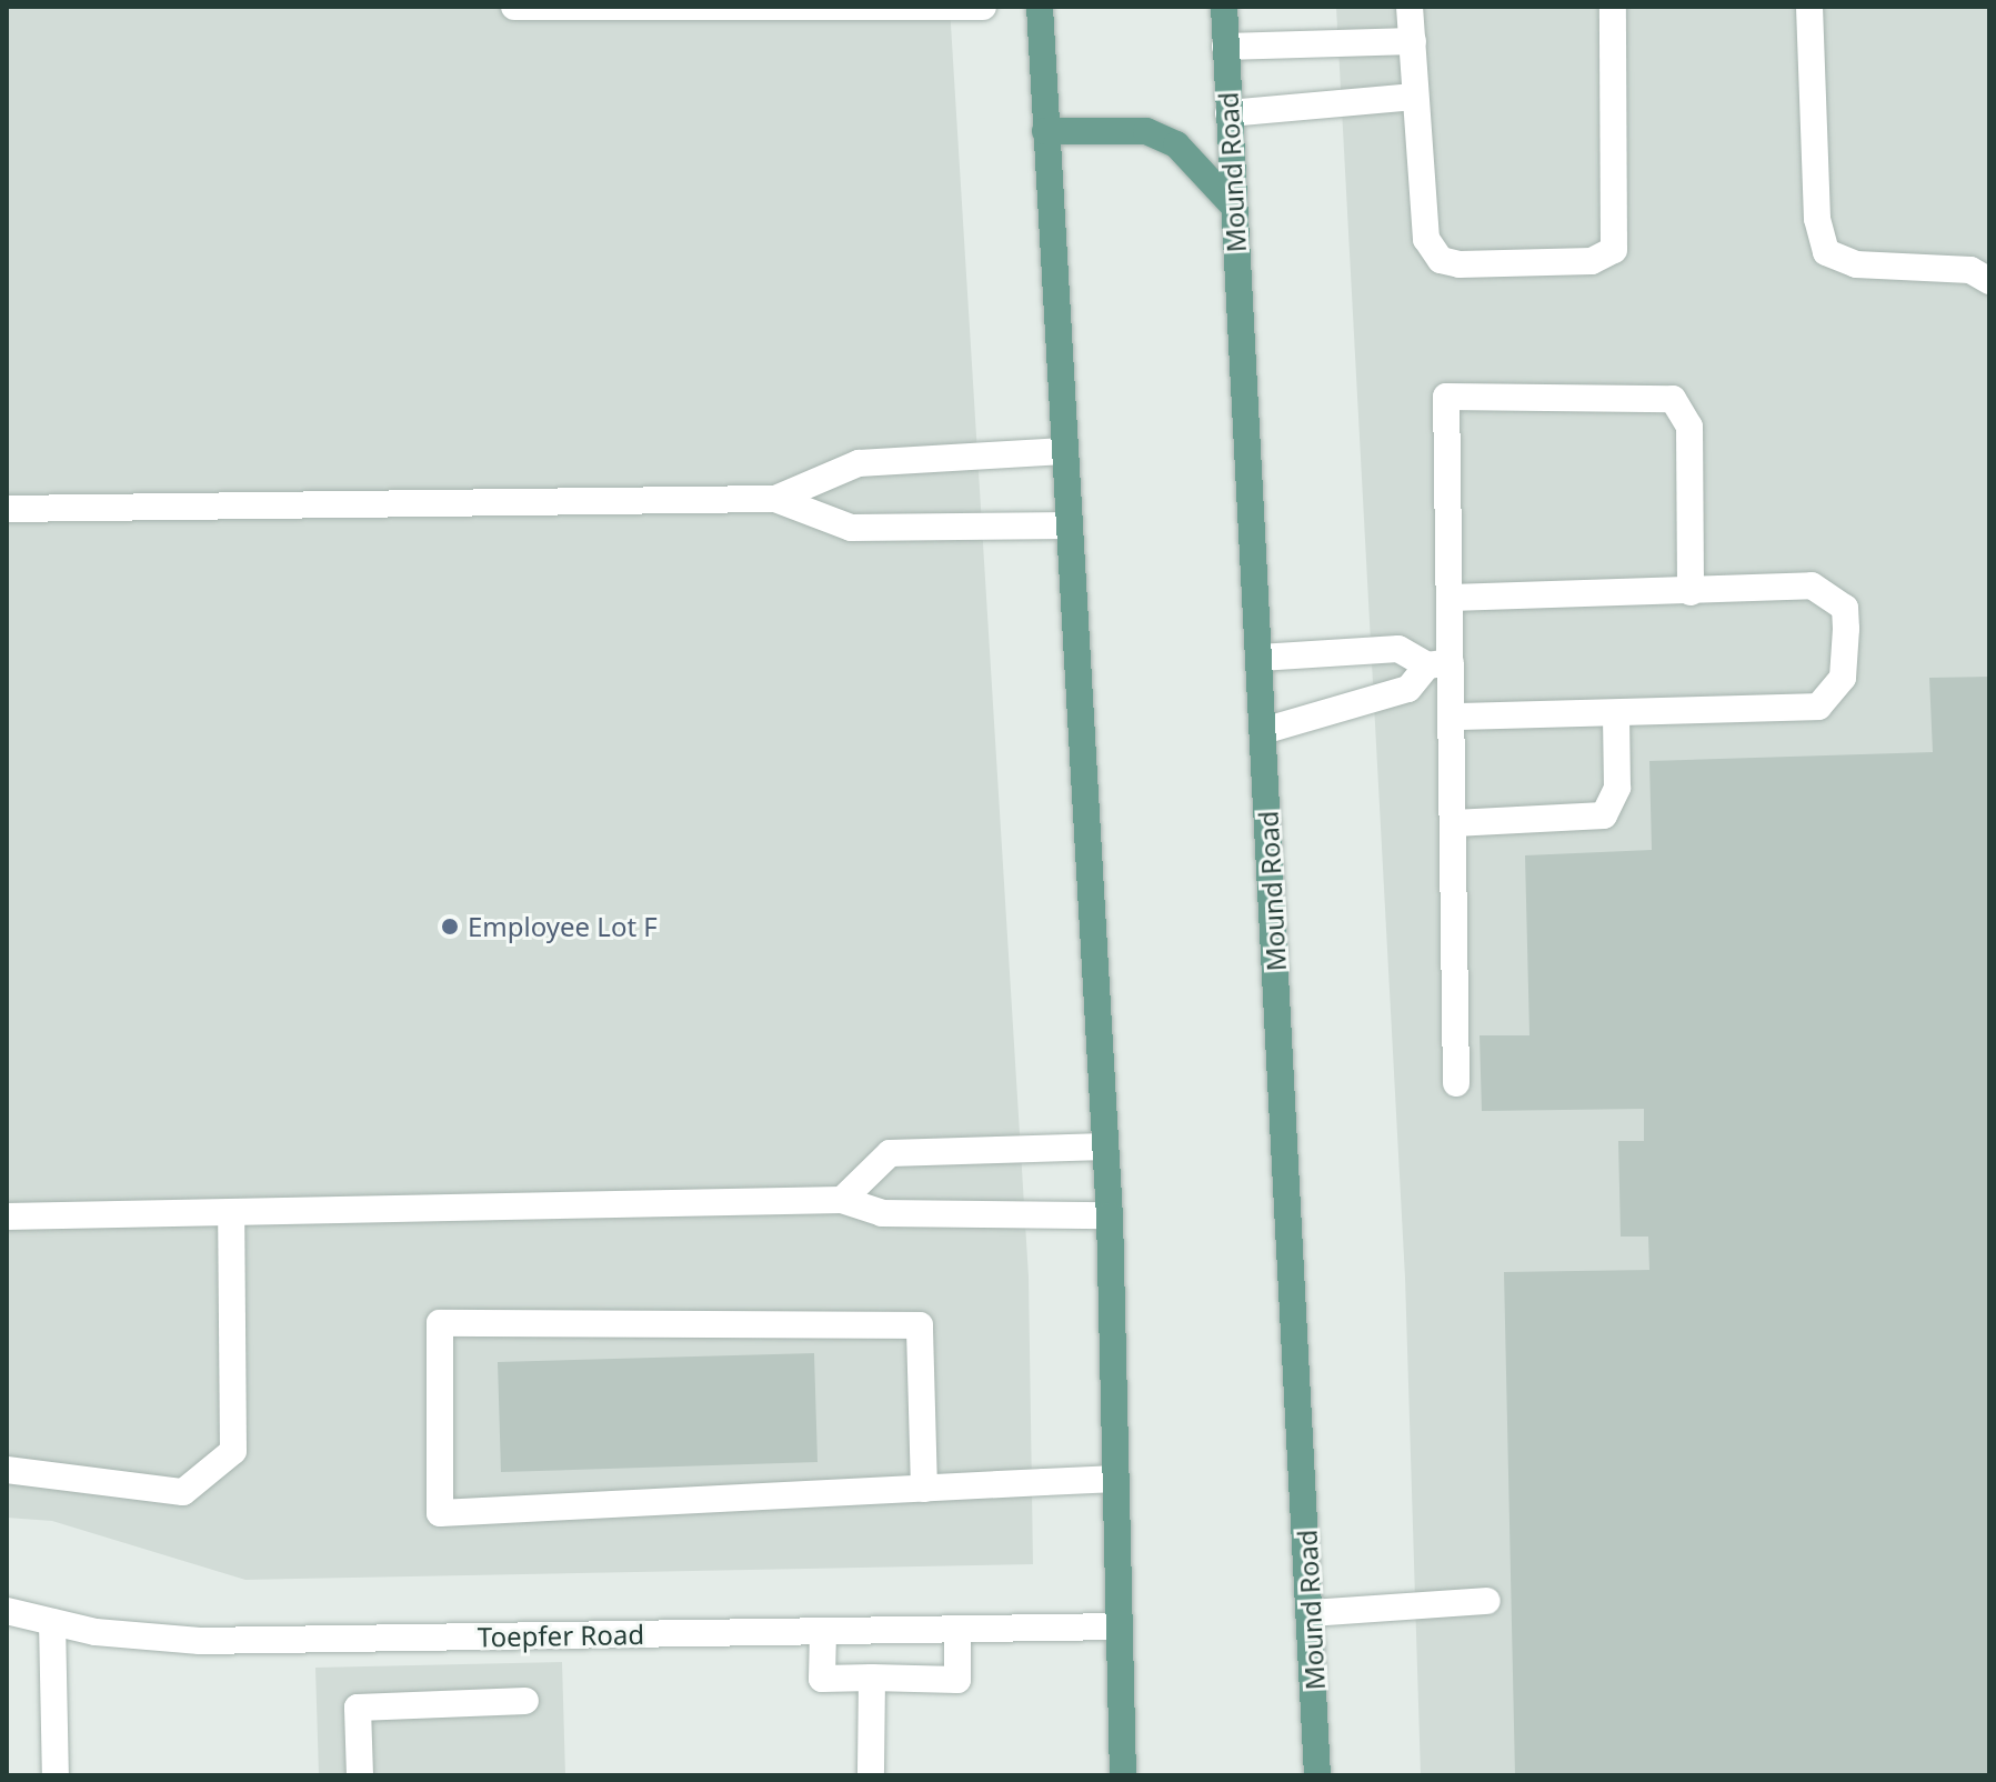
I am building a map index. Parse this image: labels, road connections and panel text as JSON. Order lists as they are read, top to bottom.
{
  "streets": {
    "main road": ["Mound Road"],
    "street": ["Toepfer Road"]
  },
  "places": ["Employee Lot F"]
}
